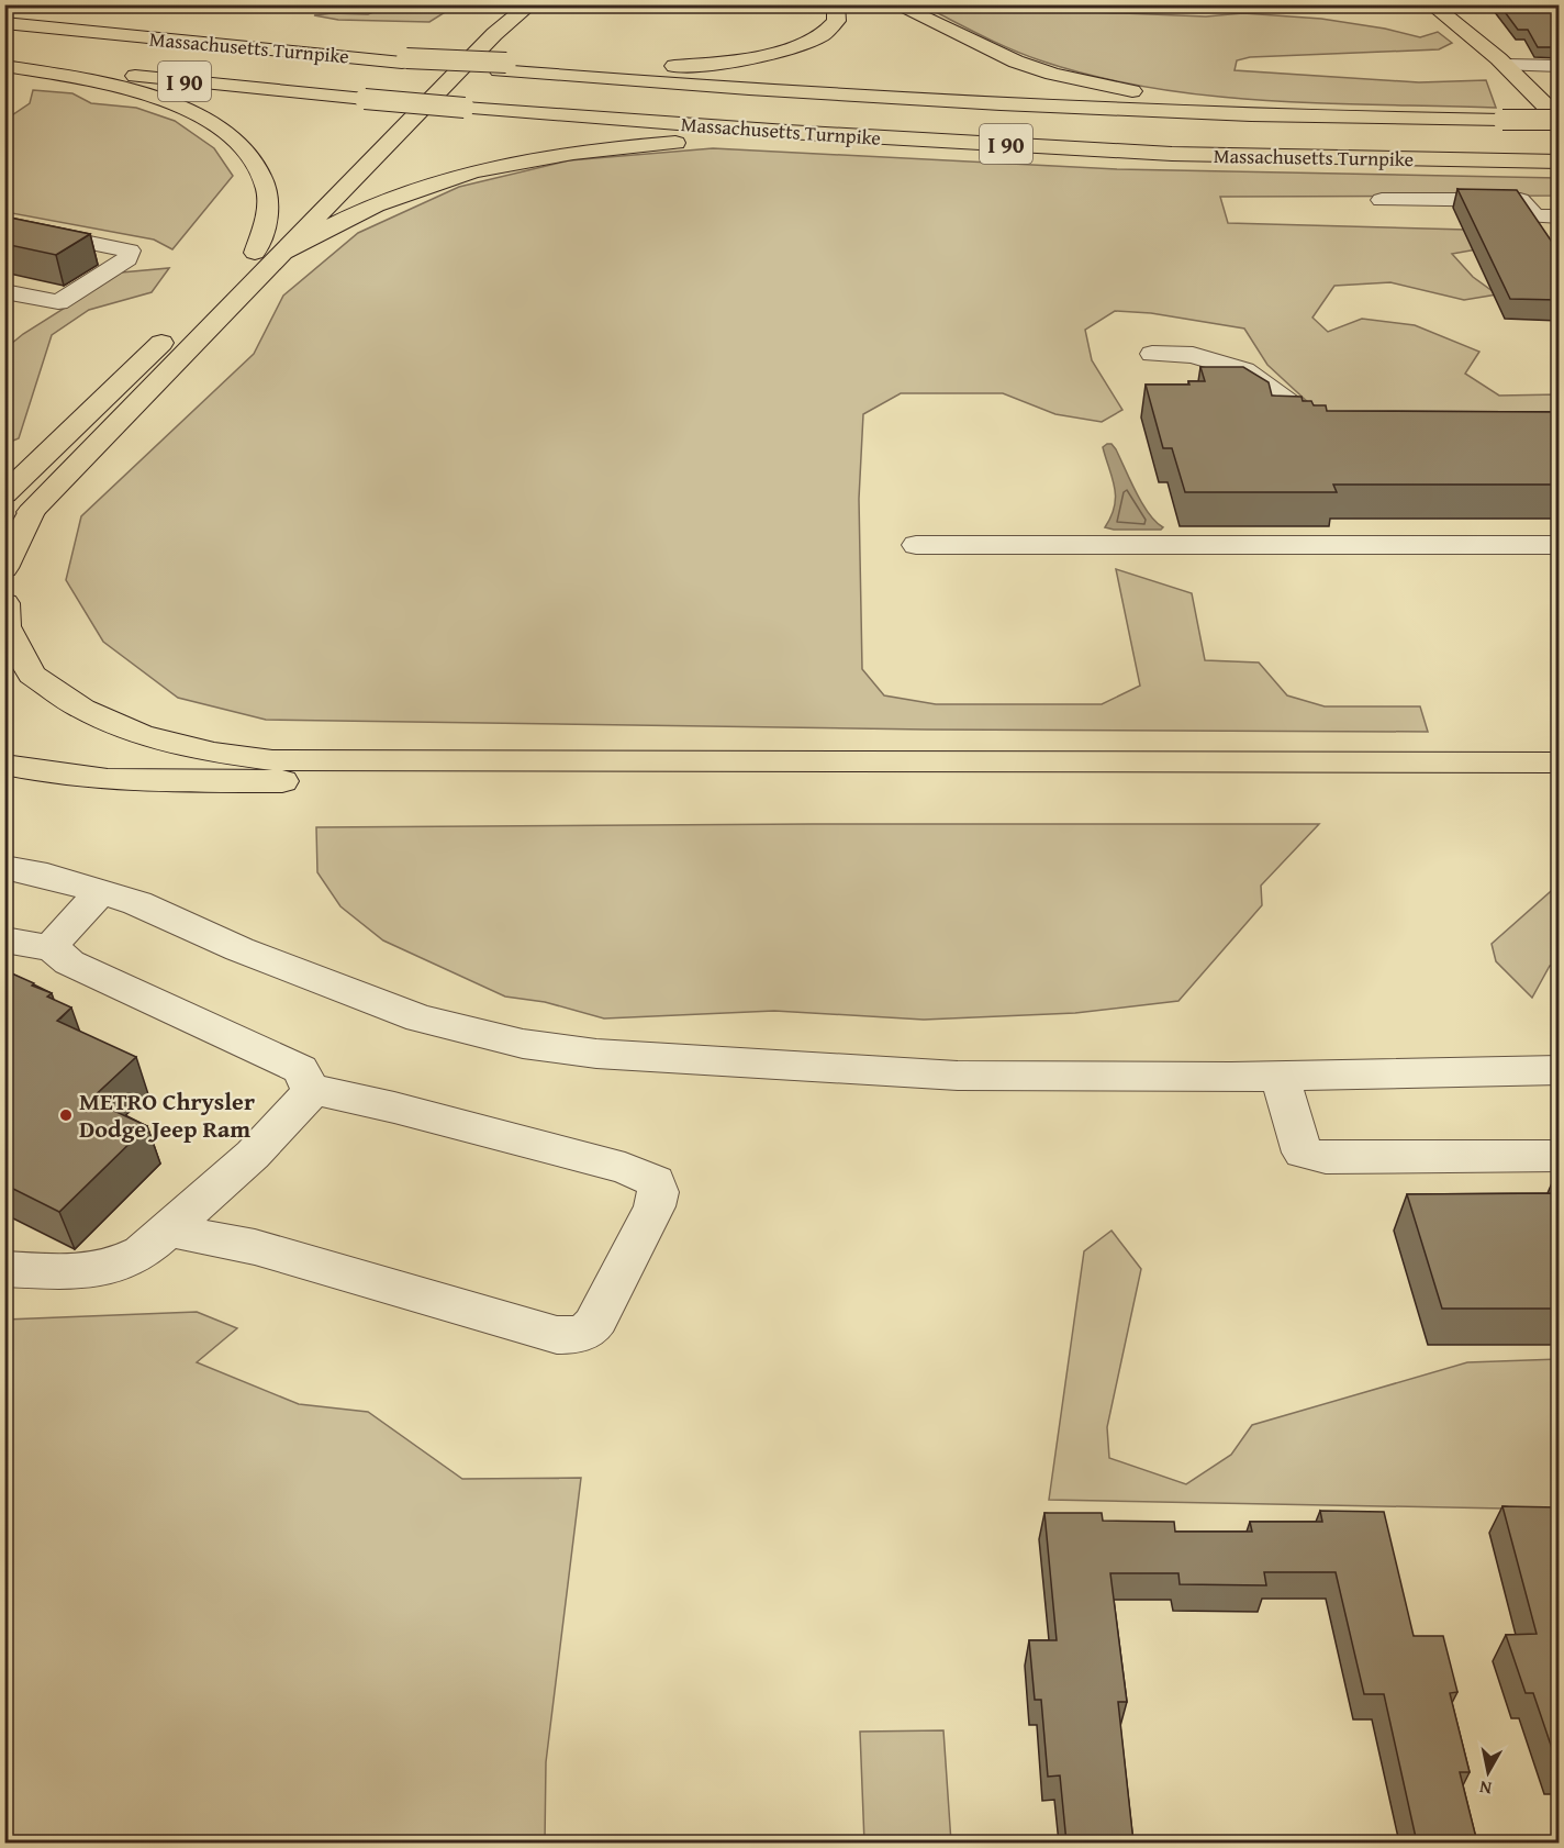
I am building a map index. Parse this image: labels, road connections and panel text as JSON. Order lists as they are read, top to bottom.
{
  "streets": {
    "main road": ["Massachusetts Turnpike", "I 90"]
  },
  "places": ["METRO Chrysler Dodge Jeep Ram"],
  "north": "bottom"
}
